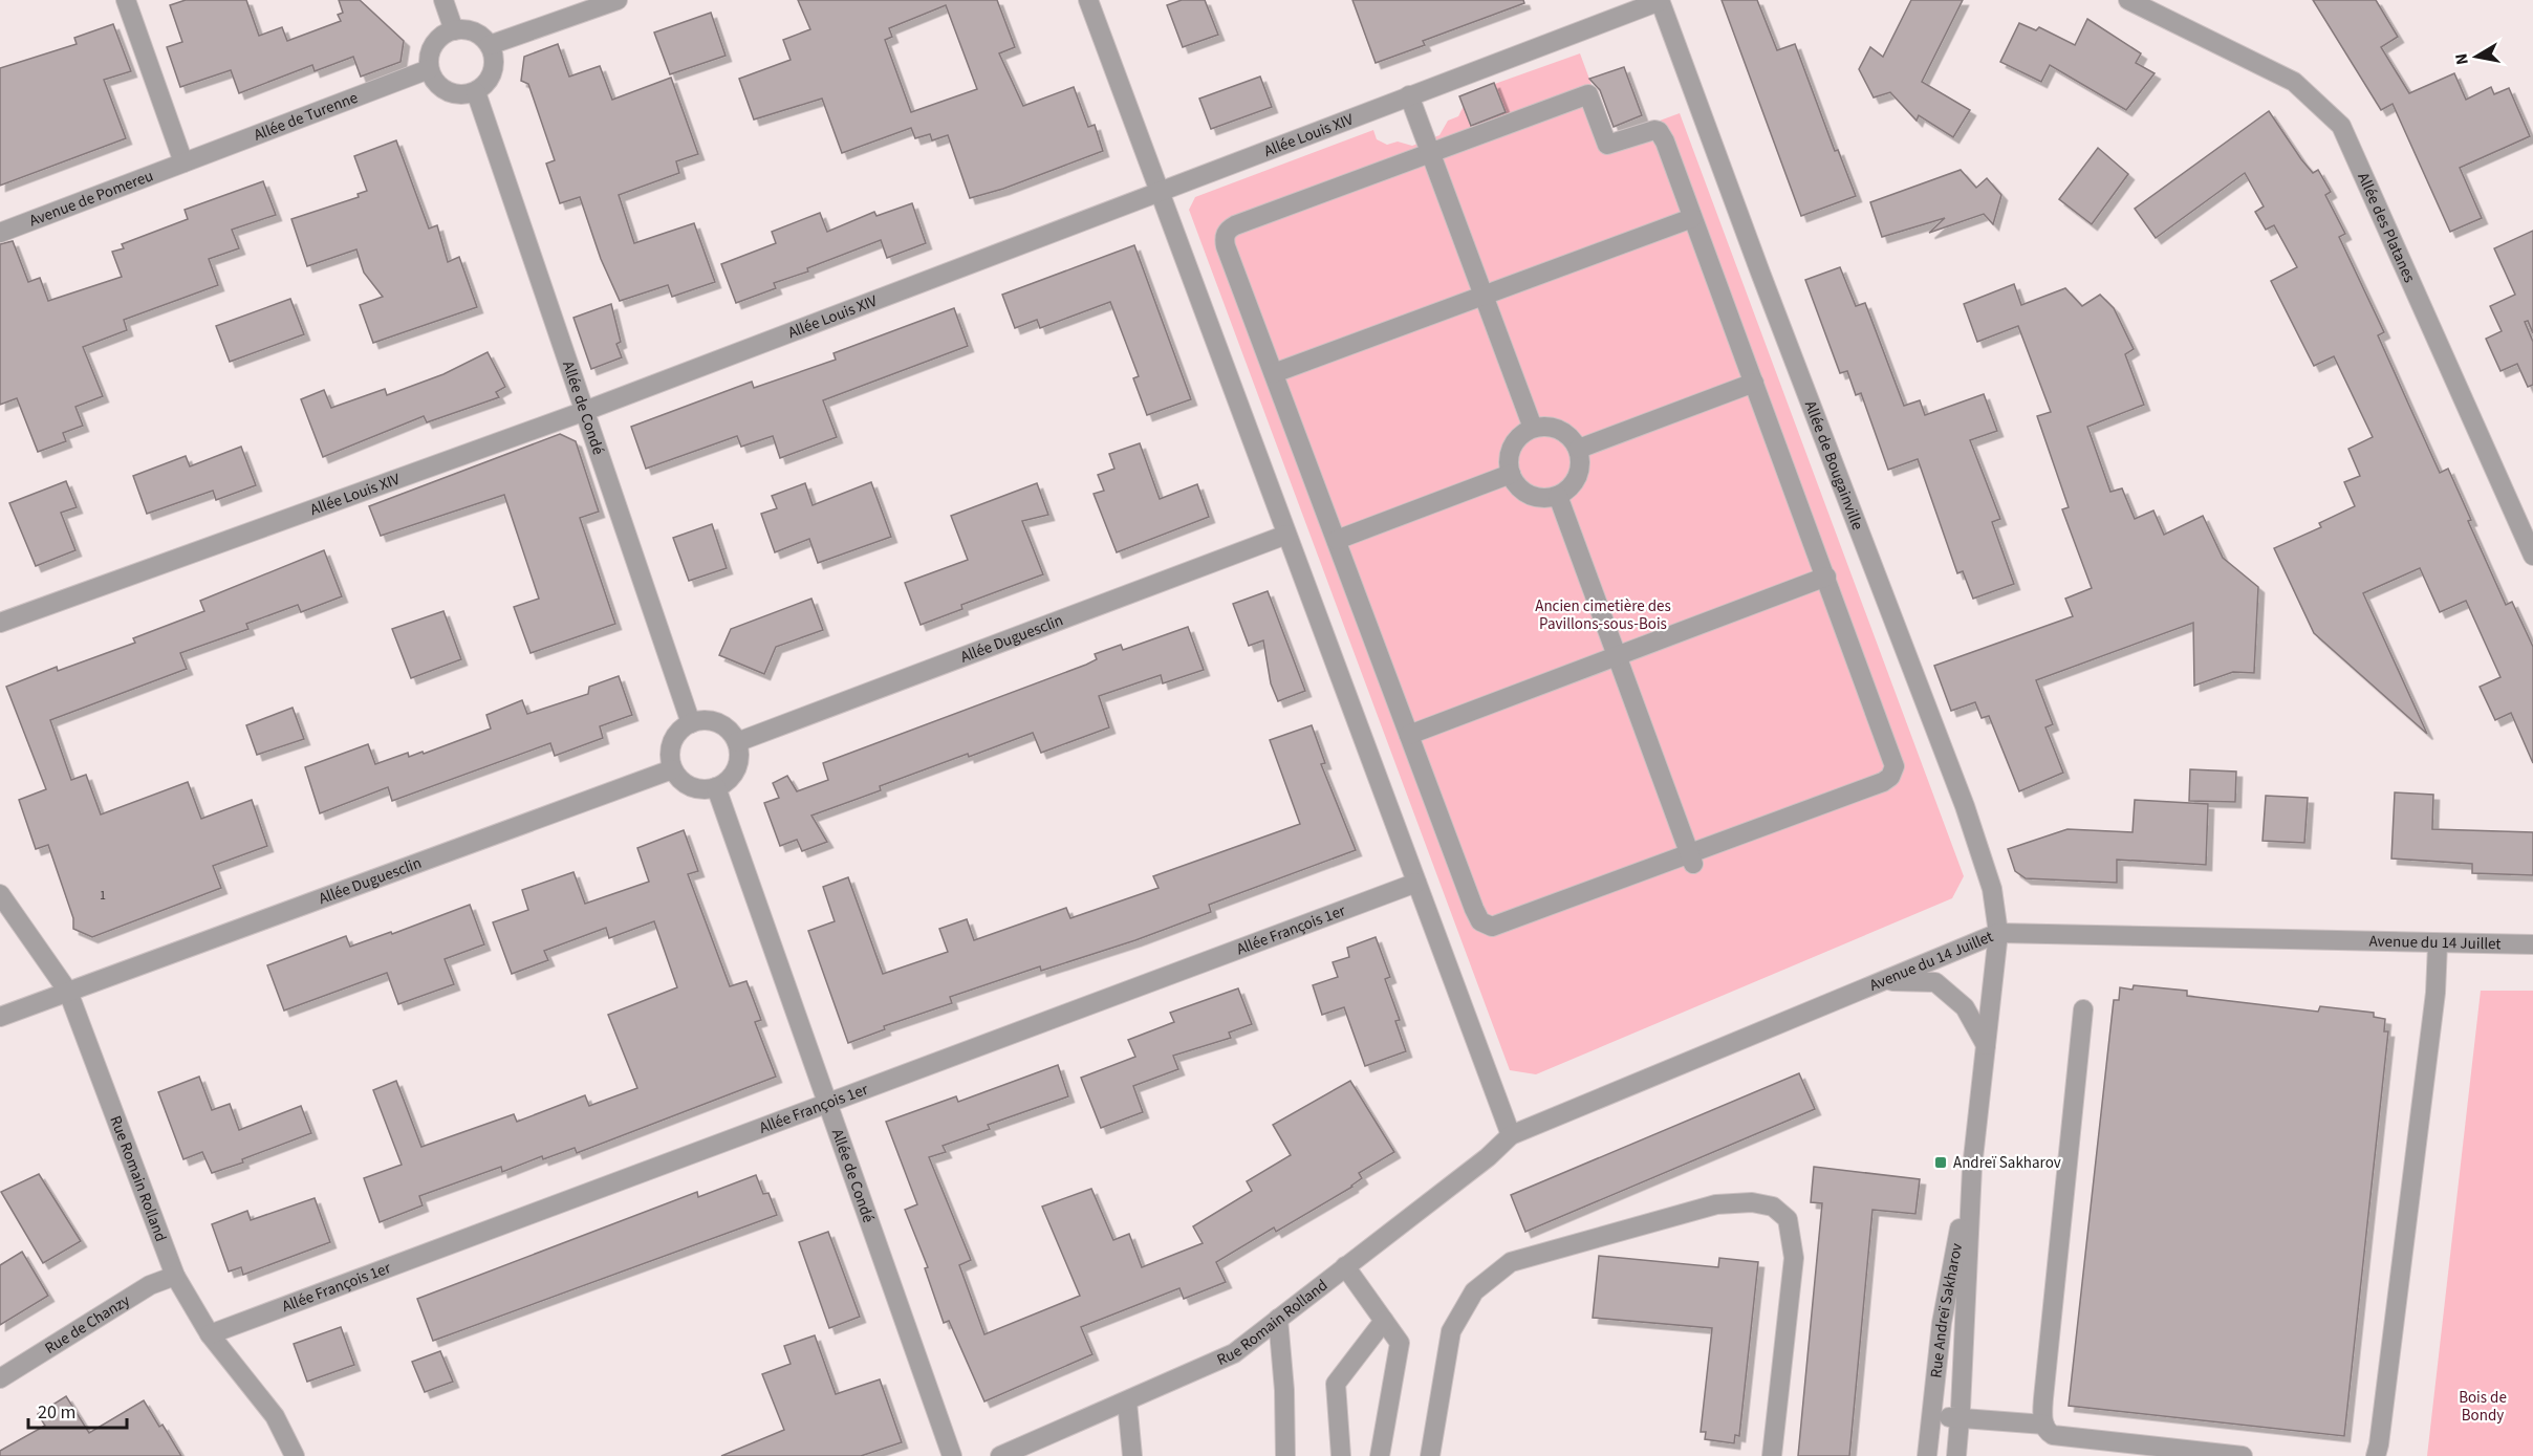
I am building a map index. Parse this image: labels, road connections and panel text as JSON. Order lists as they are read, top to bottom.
{
  "streets": {
    "street": [
      "Allée de Turenne",
      "Allée Louis XIV",
      "Avenue de Pomereu",
      "Allée des Platanes",
      "Allée de Condé",
      "Allée de Bougainville",
      "Allée Duguesclin",
      "Allée François 1er",
      "Avenue du 14 Juillet",
      "Rue Romain Rolland",
      "Rue Andreï Sakharov",
      "Rue de Chanzy"
    ]
  },
  "crossings": [
    ["Allée de Turenne", "Avenue de Pomereu"],
    ["Allée de Turenne", "Allée de Condé"],
    ["Allée Louis XIV", "Allée de Condé"],
    ["Allée Louis XIV", "Allée de Bougainville"],
    ["Allée de Condé", "Allée Duguesclin"],
    ["Allée de Condé", "Allée François 1er"],
    ["Allée de Bougainville", "Avenue du 14 Juillet"],
    ["Allée de Bougainville", "Rue Andreï Sakharov"],
    ["Allée Duguesclin", "Rue Romain Rolland"],
    ["Allée François 1er", "Rue Romain Rolland"],
    ["Avenue du 14 Juillet", "Rue Romain Rolland"],
    ["Avenue du 14 Juillet", "Rue Andreï Sakharov"],
    ["Rue Romain Rolland", "Rue de Chanzy"]
  ],
  "parks": ["Ancien cimetière des Pavillons-sous-Bois", "Bois de Bondy"],
  "places": {
    "transit": ["Andreï Sakharov"]
  },
  "house_numbers": ["1"],
  "scale_bar": "20 m",
  "north": "left"
}
